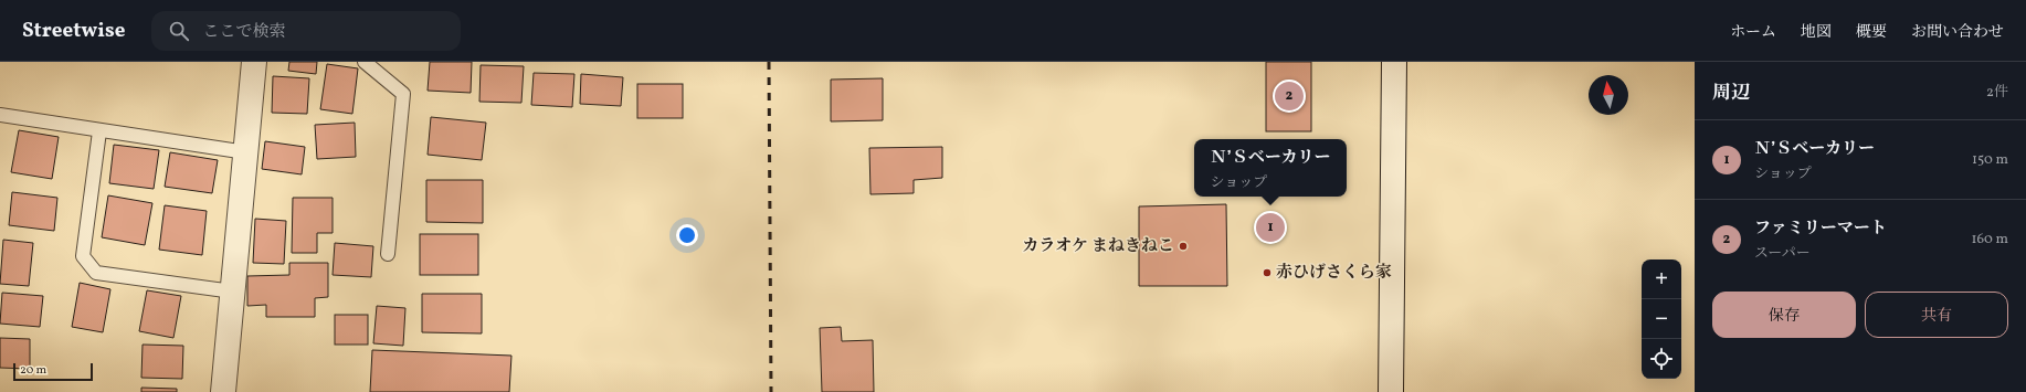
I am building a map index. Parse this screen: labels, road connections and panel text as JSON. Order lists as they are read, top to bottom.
{
  "places": ["カラオケ まねきねこ", "赤ひげさくら家"],
  "scale_bar": "20 m",
  "north": "top",
  "page": {
    "header": "Streetwise",
    "search": "ここで検索",
    "nav": [
      "ホーム",
      "地図",
      "概要",
      "お問い合わせ"
    ],
    "heading": ["周辺", "2件"],
    "pins": ["2", "1"],
    "list": [
      {
        "mark": "1",
        "name": "Ｎ’Ｓベーカリー",
        "note": "ショップ",
        "value": "150 m"
      },
      {
        "mark": "2",
        "name": "ファミリーマート",
        "note": "スーパー",
        "value": "160 m"
      }
    ],
    "popup": ["Ｎ’Ｓベーカリー", "ショップ"],
    "map_buttons": ["+", "−"],
    "buttons": ["保存", "共有"],
    "scale": "20 m"
  }
}
